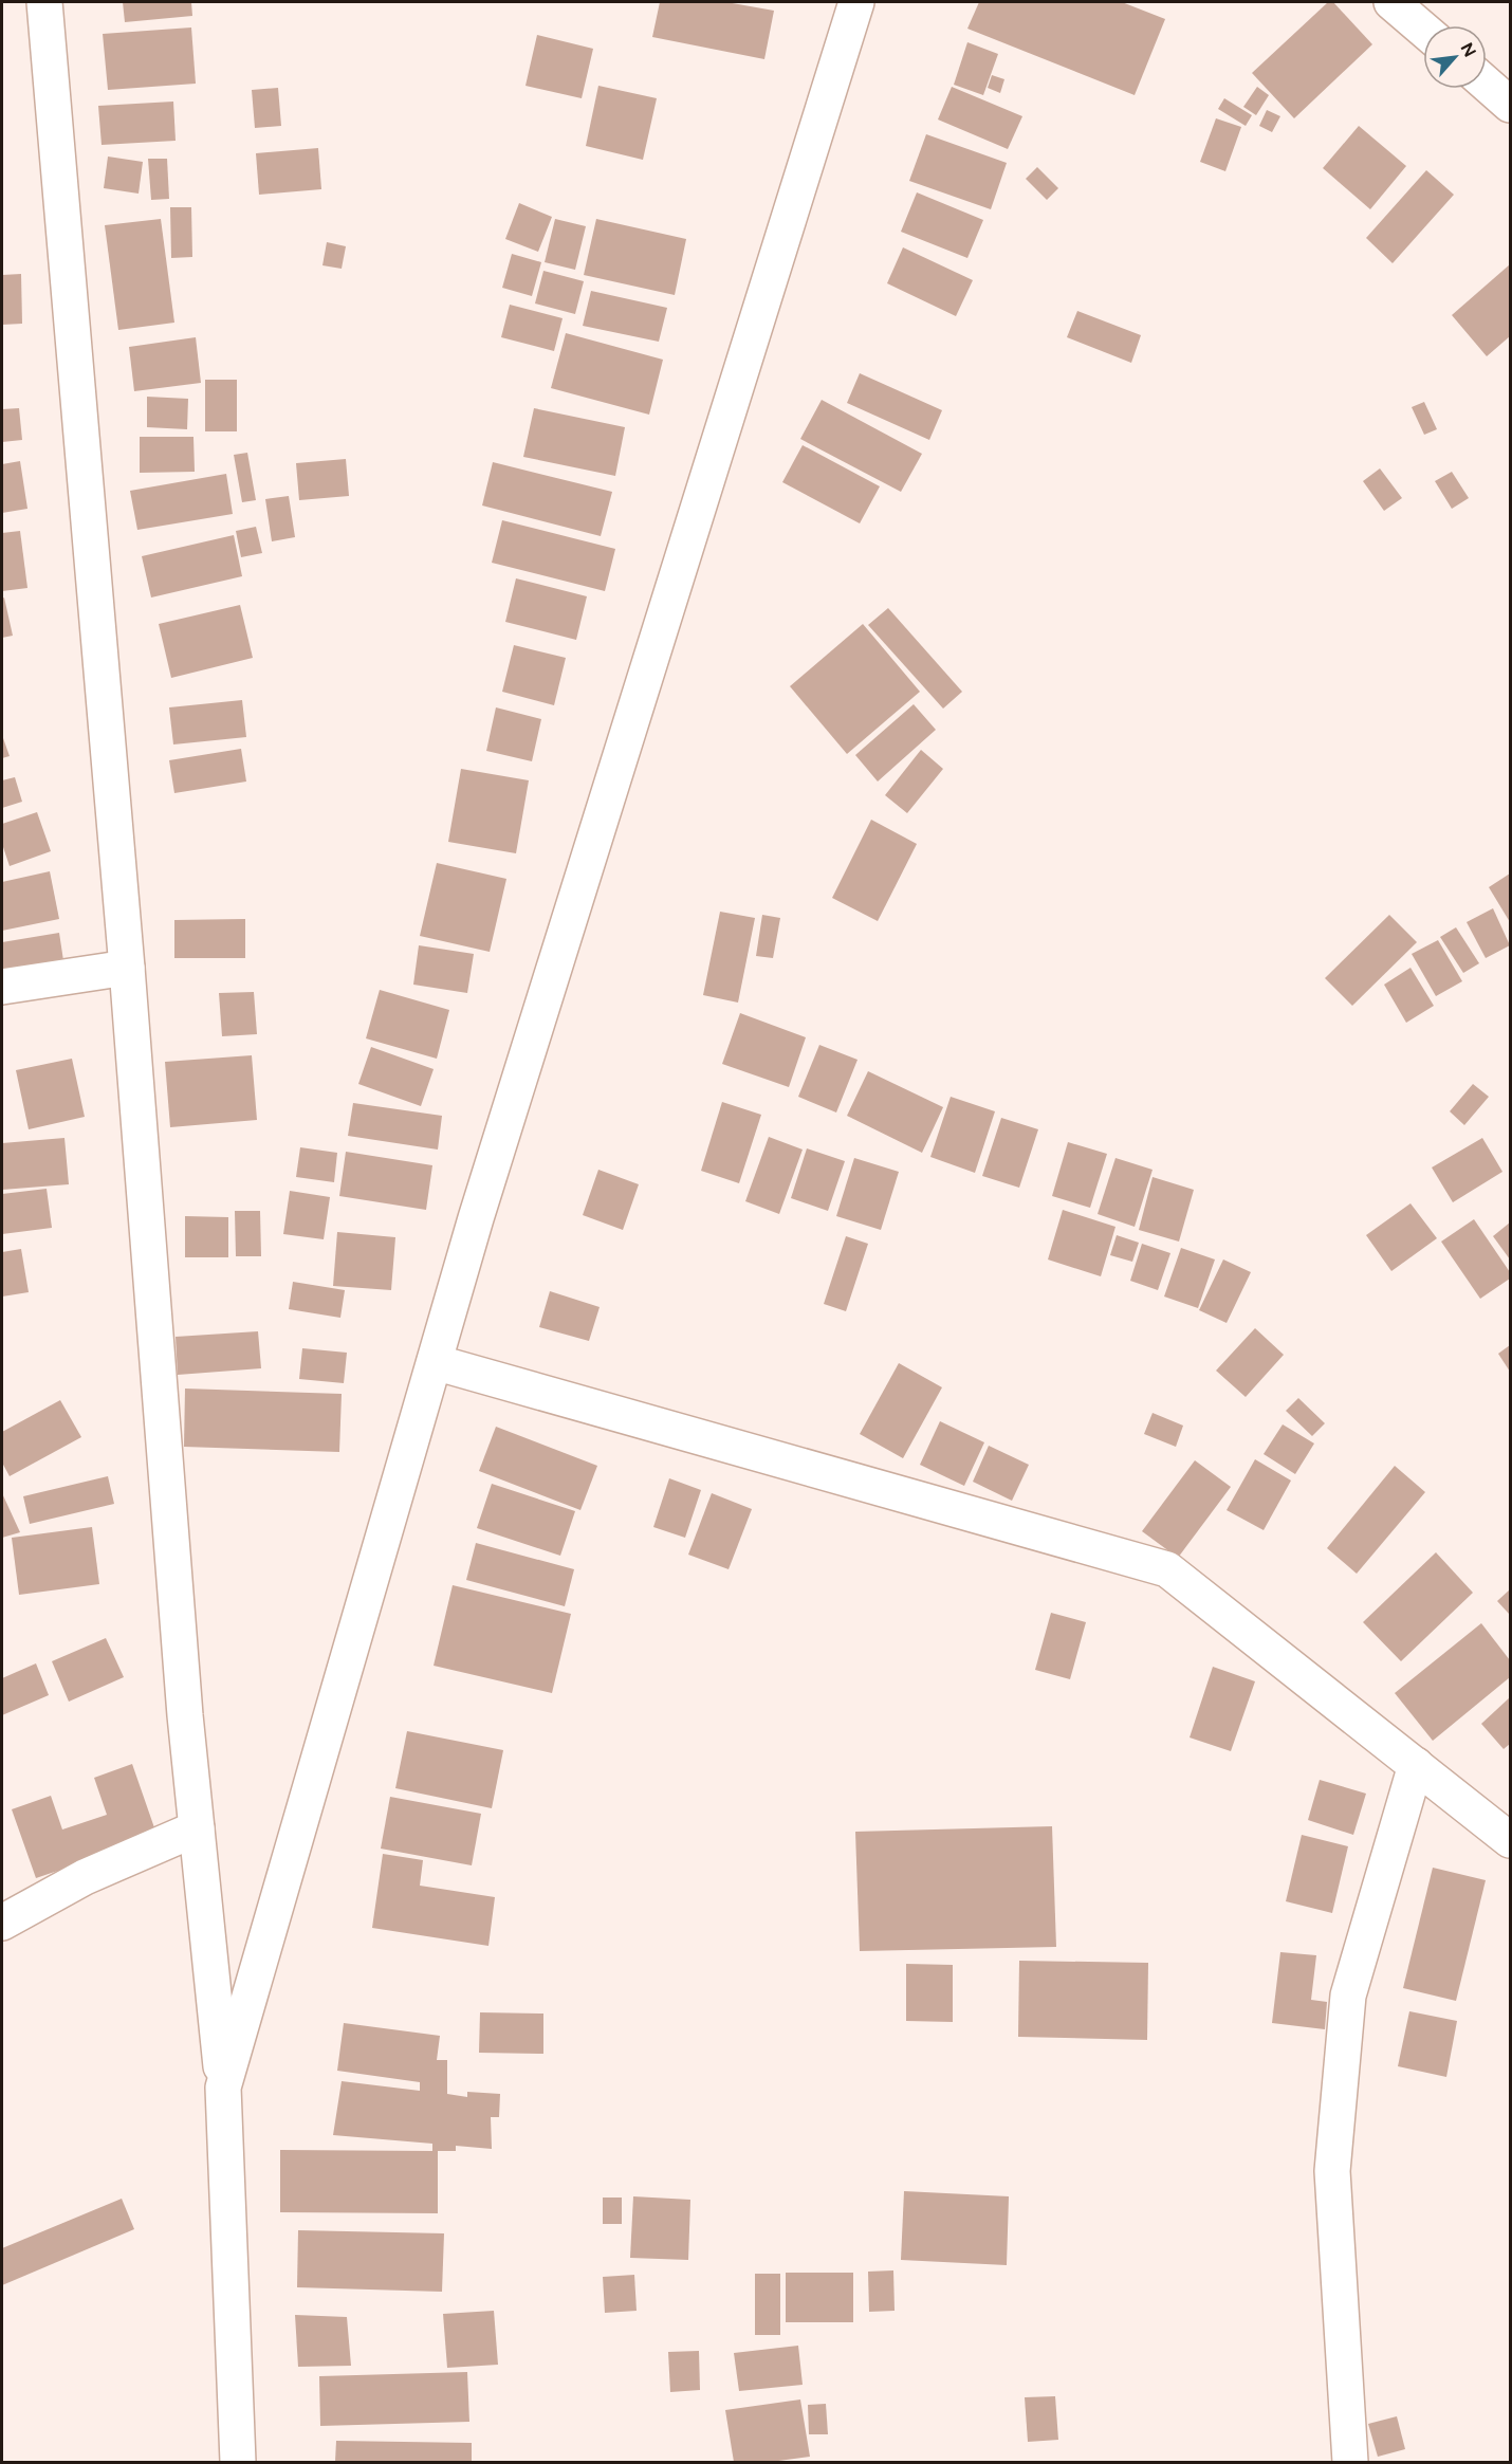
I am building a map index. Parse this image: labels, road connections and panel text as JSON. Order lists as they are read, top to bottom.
{
  "north": "top right"
}
